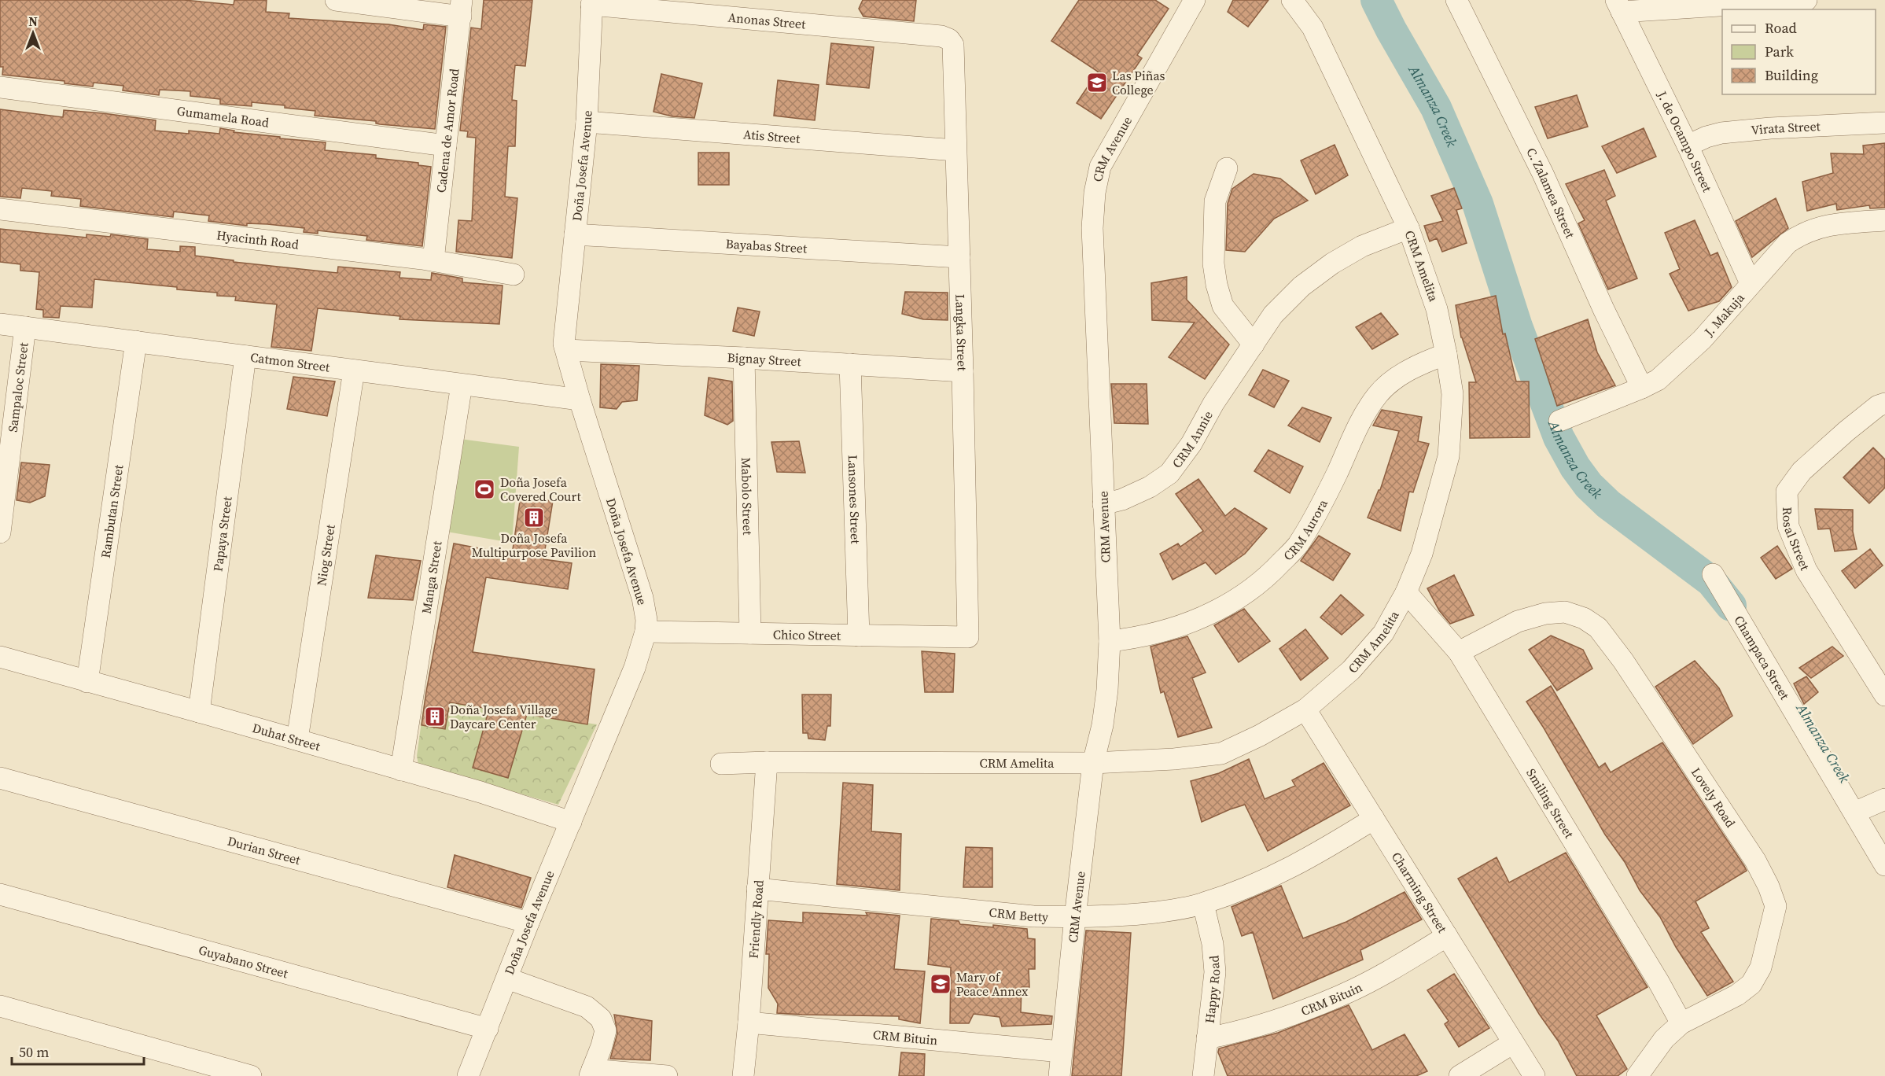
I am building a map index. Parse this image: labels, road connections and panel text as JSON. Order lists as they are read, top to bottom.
{
  "streets": {
    "street": [
      "Anonas Street",
      "Gumamela Road",
      "Virata Street",
      "Cadena de Amor Road",
      "Atis Street",
      "J. de Ocampo Street",
      "CRM Avenue",
      "Doña Josefa Avenue",
      "C. Zalamea Street",
      "Hyacinth Road",
      "Bayabas Street",
      "CRM Amelita",
      "J. Makuja",
      "Langka Street",
      "Bignay Street",
      "Catmon Street",
      "Sampaloc Street",
      "CRM Annie",
      "Mabolo Street",
      "Lansones Street",
      "Rambutan Street",
      "CRM Aurora",
      "Papaya Street",
      "Rosal Street",
      "Niog Street",
      "Manga Street",
      "Chico Street",
      "Champaca Street",
      "Duhat Street",
      "Lovely Road",
      "Smiling Street",
      "Durian Street",
      "Charming Street",
      "CRM Betty",
      "Friendly Road",
      "Guyabano Street",
      "Happy Road",
      "CRM Bituin"
    ]
  },
  "crossings": [
    ["Anonas Street", "Doña Josefa Avenue"],
    ["Anonas Street", "Langka Street"],
    ["Gumamela Road", "Cadena de Amor Road"],
    ["Virata Street", "J. de Ocampo Street"],
    ["Cadena de Amor Road", "Hyacinth Road"],
    ["Atis Street", "Doña Josefa Avenue"],
    ["Atis Street", "Langka Street"],
    ["J. de Ocampo Street", "J. Makuja"],
    ["CRM Avenue", "CRM Amelita"],
    ["CRM Avenue", "CRM Annie"],
    ["CRM Avenue", "CRM Aurora"],
    ["CRM Avenue", "CRM Betty"],
    ["CRM Avenue", "CRM Bituin"],
    ["Doña Josefa Avenue", "Bayabas Street"],
    ["Doña Josefa Avenue", "Bignay Street"],
    ["Doña Josefa Avenue", "Catmon Street"],
    ["Doña Josefa Avenue", "Chico Street"],
    ["Doña Josefa Avenue", "Duhat Street"],
    ["Doña Josefa Avenue", "Durian Street"],
    ["Doña Josefa Avenue", "Guyabano Street"],
    ["C. Zalamea Street", "J. Makuja"],
    ["Bayabas Street", "Langka Street"],
    ["CRM Amelita", "CRM Annie"],
    ["CRM Amelita", "CRM Aurora"],
    ["CRM Amelita", "Smiling Street"],
    ["CRM Amelita", "Charming Street"],
    ["CRM Amelita", "Friendly Road"],
    ["Langka Street", "Bignay Street"],
    ["Langka Street", "Chico Street"],
    ["Bignay Street", "Mabolo Street"],
    ["Bignay Street", "Lansones Street"],
    ["Catmon Street", "Sampaloc Street"],
    ["Catmon Street", "Rambutan Street"],
    ["Catmon Street", "Papaya Street"],
    ["Catmon Street", "Niog Street"],
    ["Catmon Street", "Manga Street"],
    ["Mabolo Street", "Chico Street"],
    ["Lansones Street", "Chico Street"],
    ["Rambutan Street", "Duhat Street"],
    ["Papaya Street", "Duhat Street"],
    ["Niog Street", "Duhat Street"],
    ["Manga Street", "Duhat Street"],
    ["Lovely Road", "Smiling Street"],
    ["Charming Street", "CRM Betty"],
    ["Charming Street", "CRM Bituin"],
    ["CRM Betty", "Friendly Road"],
    ["CRM Betty", "Happy Road"],
    ["Friendly Road", "CRM Bituin"],
    ["Happy Road", "CRM Bituin"]
  ],
  "water": ["Almanza Creek"],
  "places": {
    "school or university": ["Las Piñas College", "Mary of Peace Annex"],
    "sports": ["Doña Josefa Covered Court"],
    "building": ["Doña Josefa Multipurpose Pavilion", "Doña Josefa Village Daycare Center"]
  },
  "legend": ["Road", "Park", "Building"],
  "scale_bar": "50 m",
  "north": "top"
}
